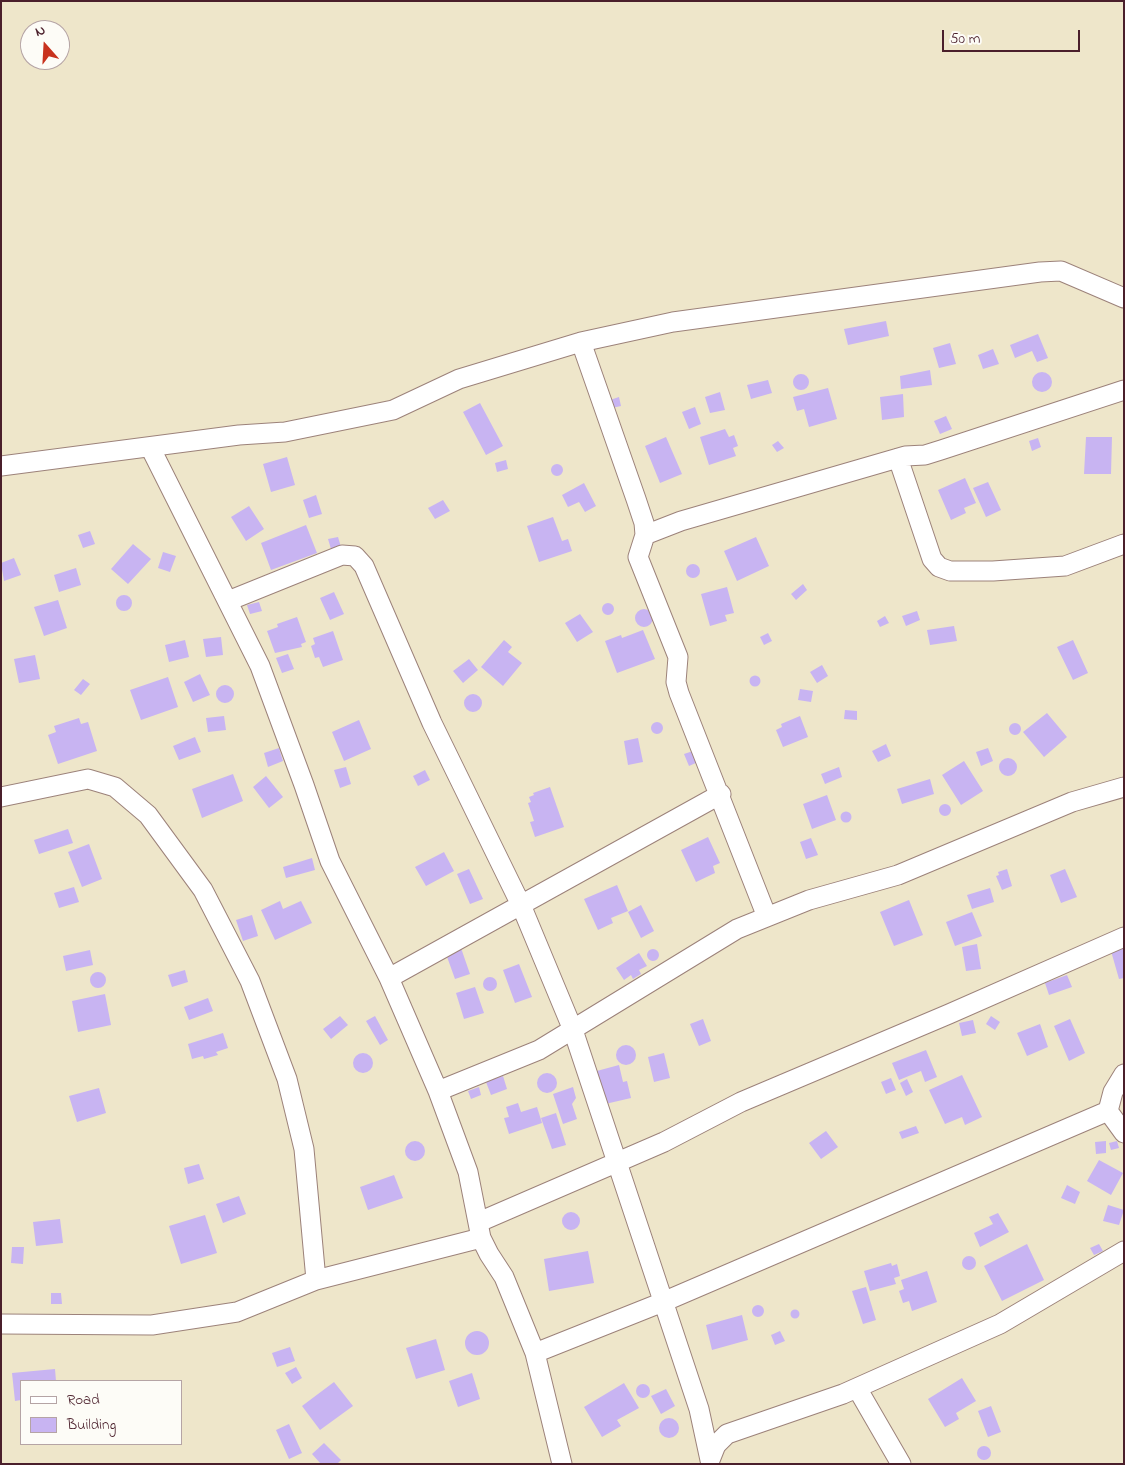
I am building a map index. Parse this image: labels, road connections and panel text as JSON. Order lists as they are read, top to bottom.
{
  "legend": ["Road", "Building"],
  "scale_bar": "50 m",
  "north": "top"
}
